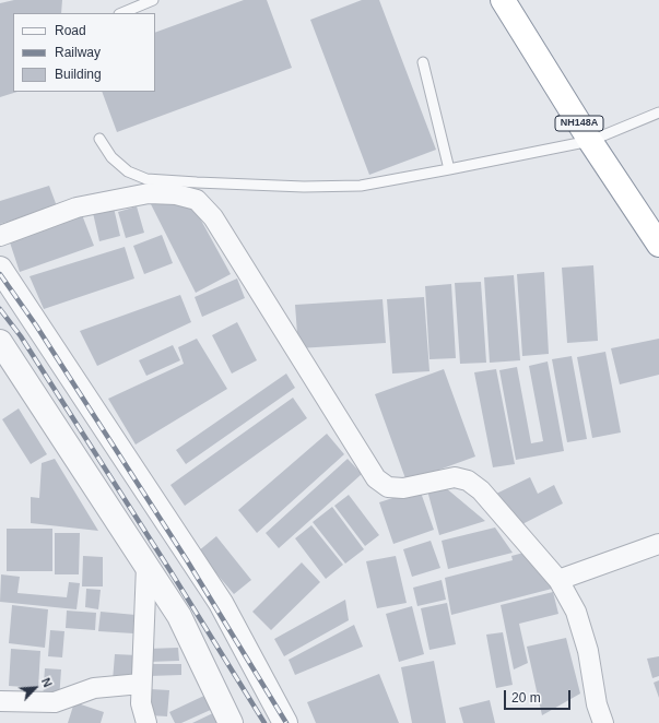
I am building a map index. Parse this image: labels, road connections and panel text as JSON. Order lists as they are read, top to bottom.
{
  "streets": {
    "highway": ["NH148A"]
  },
  "legend": ["Road", "Railway", "Building"],
  "scale_bar": "20 m",
  "north": "top right"
}
